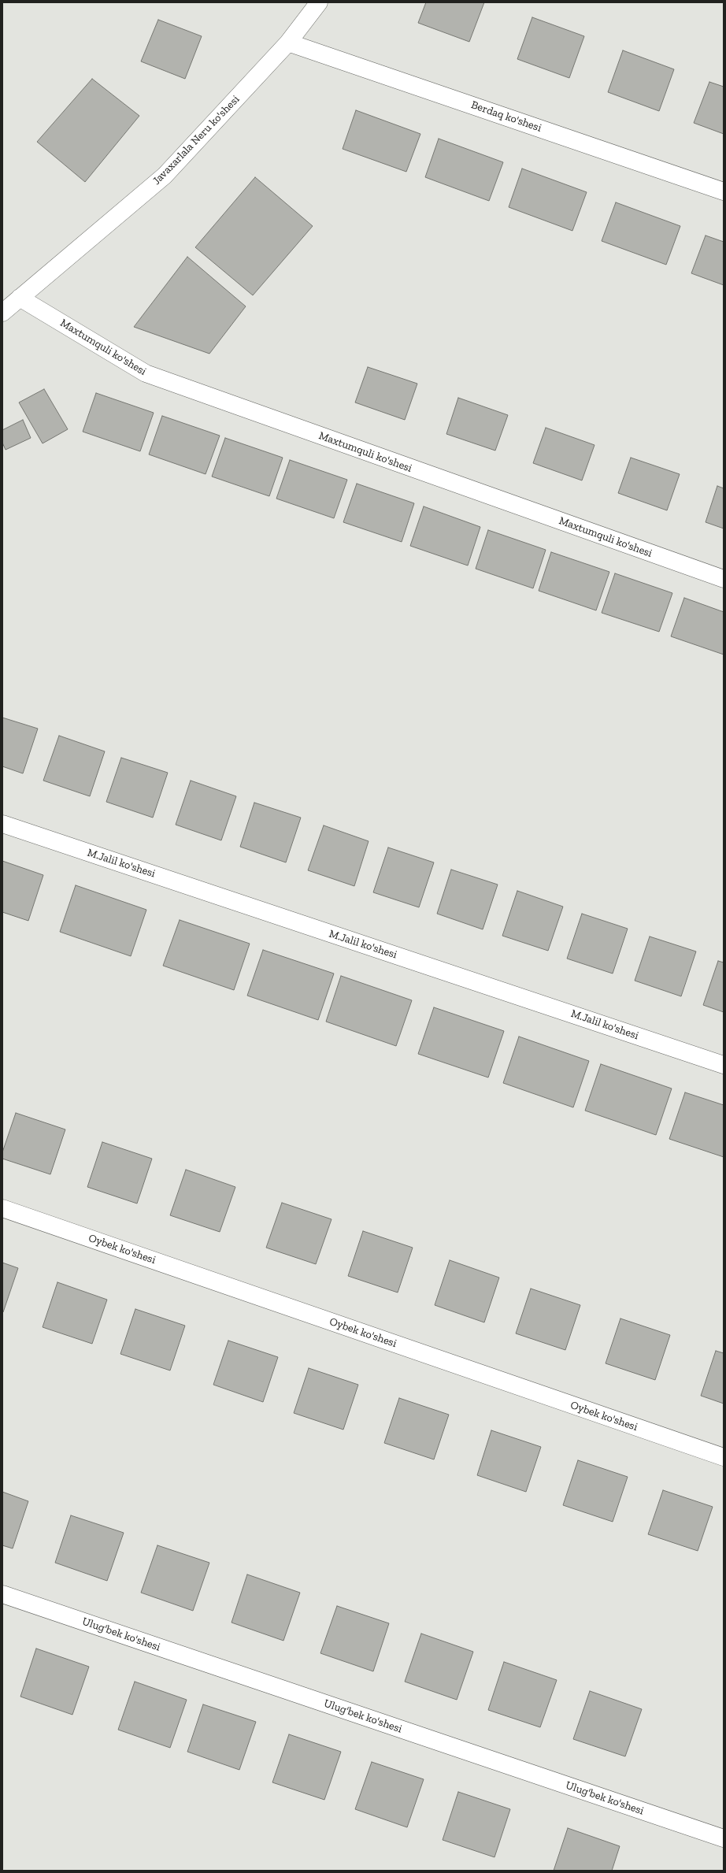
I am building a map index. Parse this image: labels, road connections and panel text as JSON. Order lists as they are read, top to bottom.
{
  "streets": {
    "street": [
      "Berdaq ko'shesi",
      "Javaxarlala Neru ko'shesi",
      "Maxtumquli ko'shesi",
      "M.Jalil ko'shesi",
      "Oybek ko'shesi",
      "Ulug'bek ko'shesi"
    ]
  },
  "crossings": [
    ["Berdaq ko'shesi", "Javaxarlala Neru ko'shesi"],
    ["Javaxarlala Neru ko'shesi", "Maxtumquli ko'shesi"]
  ]
}
